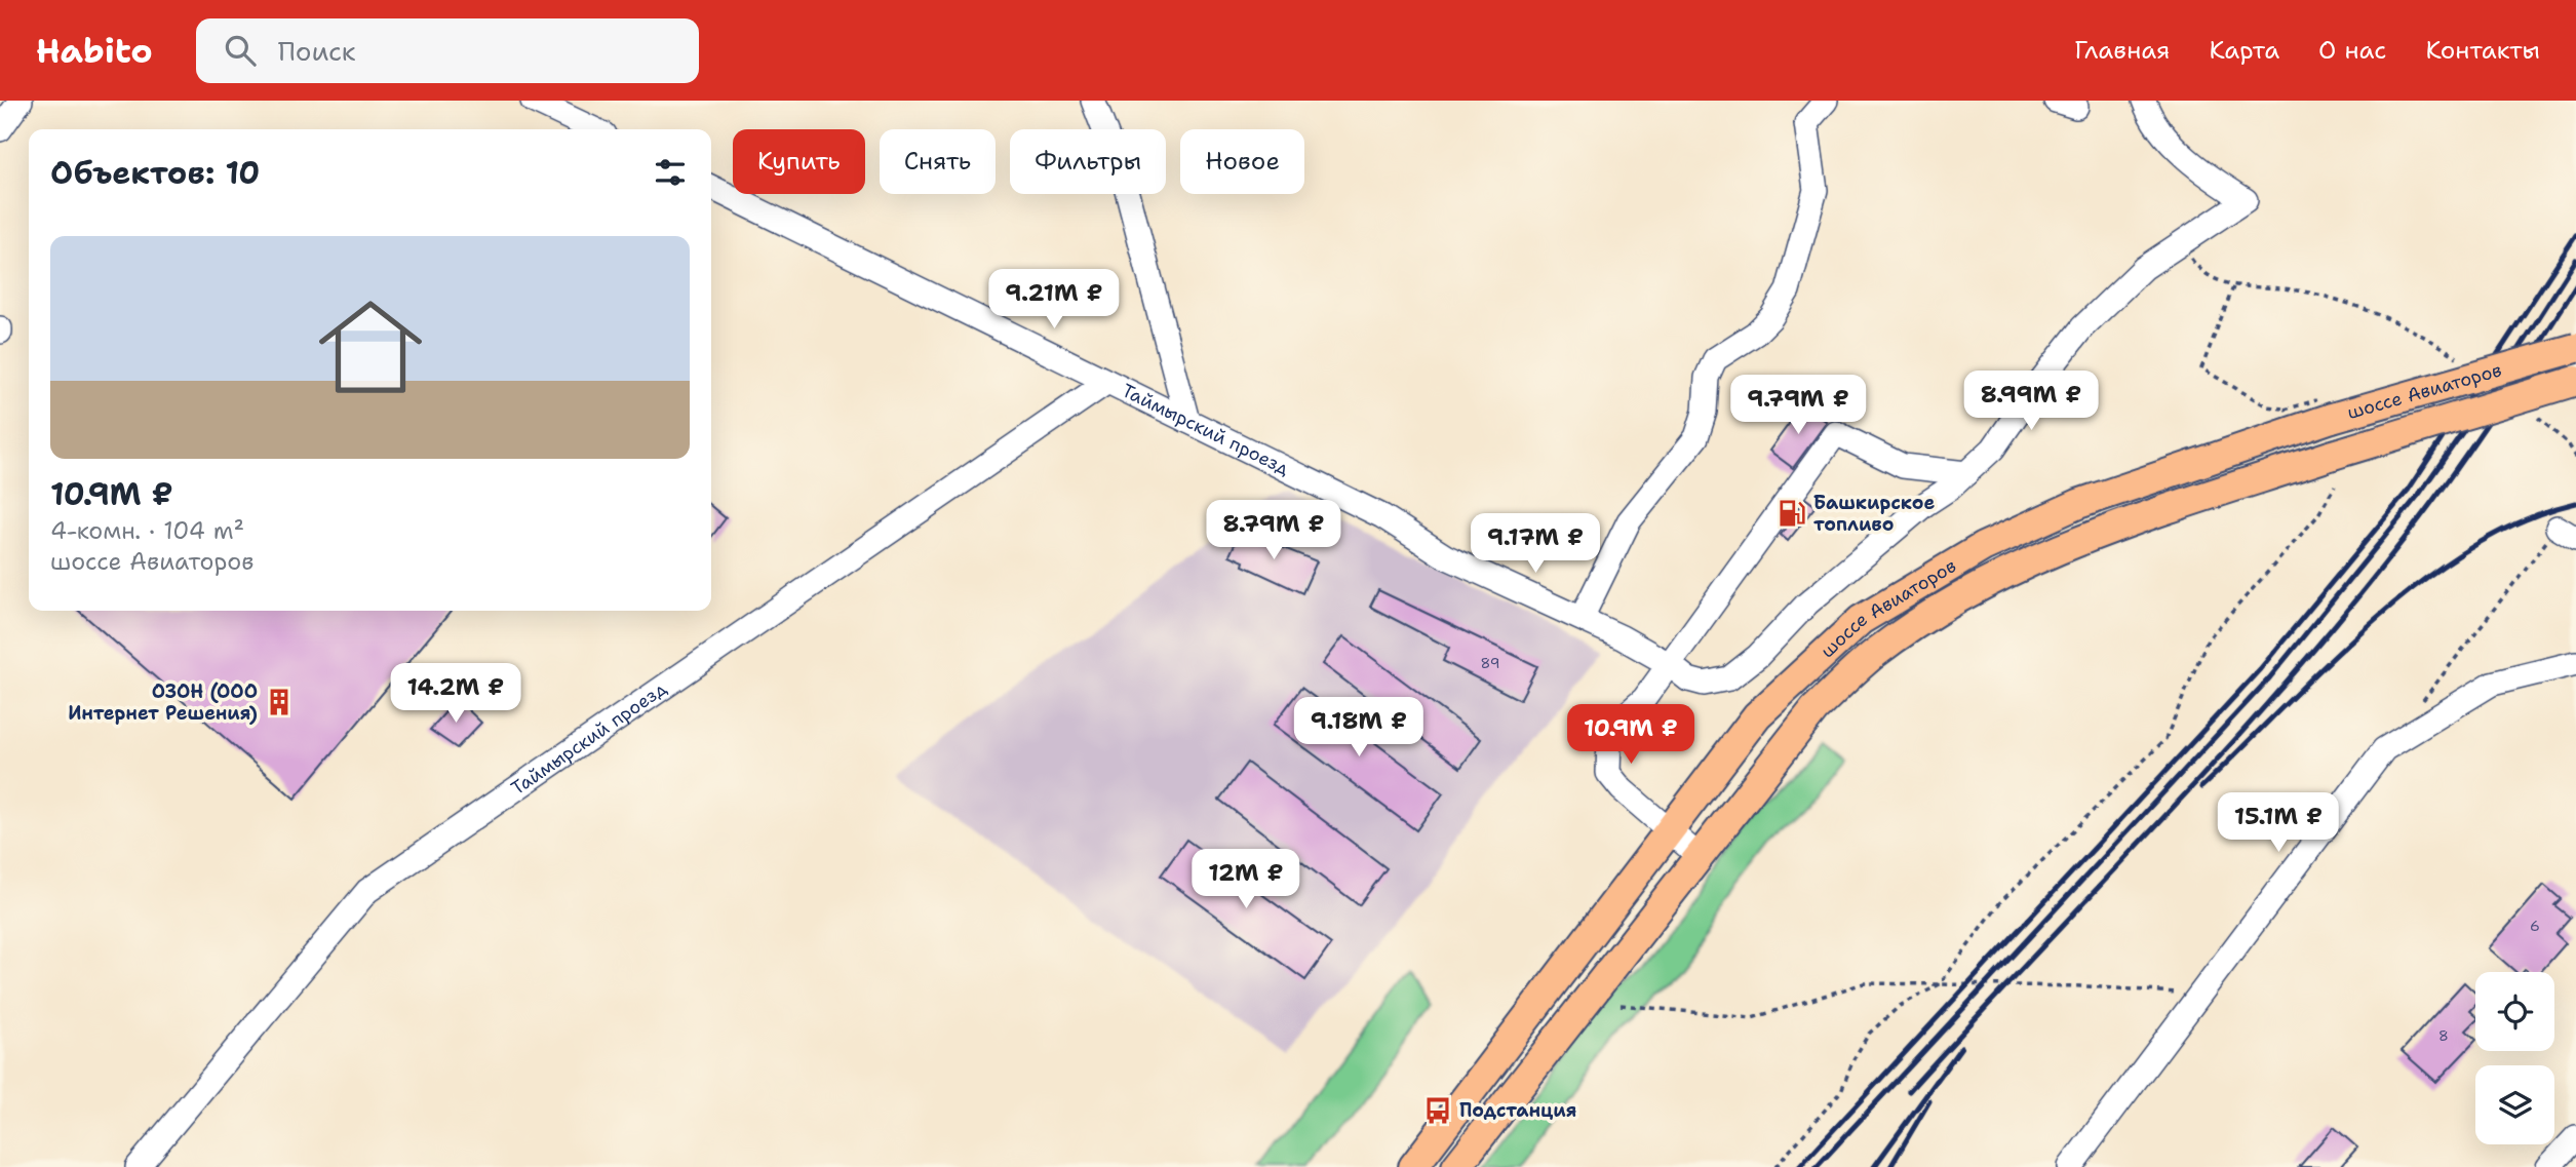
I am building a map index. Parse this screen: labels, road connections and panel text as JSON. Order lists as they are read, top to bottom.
{
  "streets": {
    "main road": ["шоссе Авиаторов"],
    "street": ["Таймырский проезд"]
  },
  "places": {
    "fuel station": ["Башкирское топливо"],
    "building": ["ОЗОН (ООО Интернет Решения)"],
    "bus stop": ["Подстанция"]
  },
  "house_numbers": ["89", "6", "8"],
  "page": {
    "header": "Habito",
    "search": "Поиск",
    "nav": [
      "Главная",
      "Карта",
      "О нас",
      "Контакты"
    ],
    "chip": [
      "Купить",
      "Снять",
      "Фильтры",
      "Новое"
    ],
    "heading": "Объектов: 10",
    "list": [
      {
        "name": "10.9M ₽",
        "note": "4-комн. · 104 m² · шоссе Авиаторов"
      }
    ],
    "price": [
      "9.21M ₽",
      "8.99M ₽",
      "9.79M ₽",
      "8.79M ₽",
      "9.17M ₽",
      "14.2M ₽",
      "9.18M ₽",
      "10.9M ₽",
      "15.1M ₽",
      "12M ₽"
    ]
  }
}
